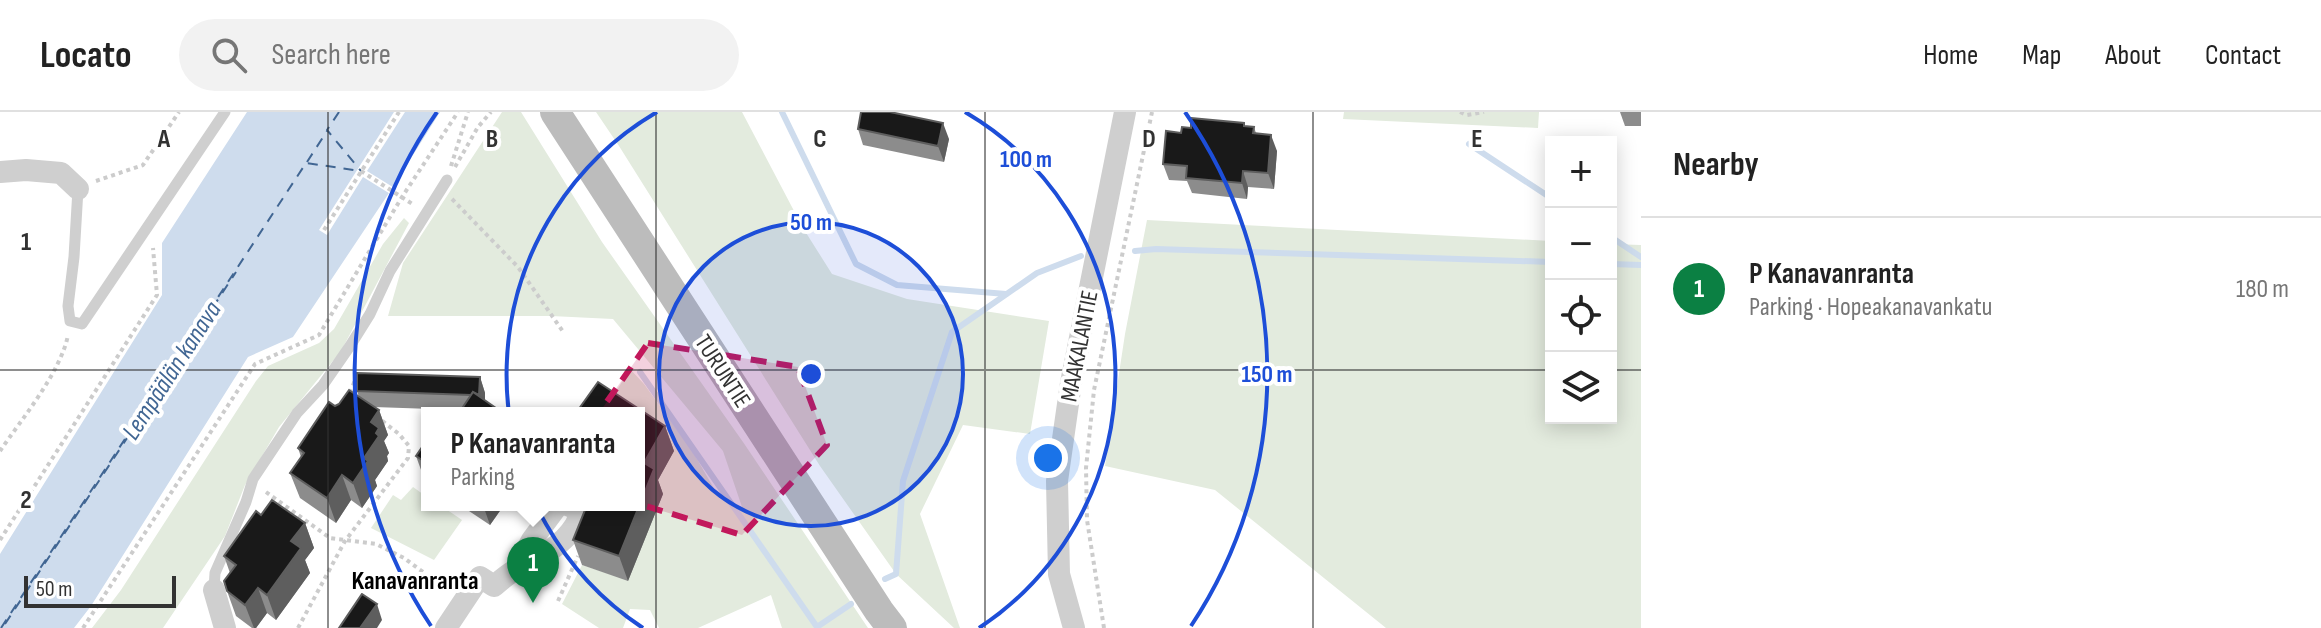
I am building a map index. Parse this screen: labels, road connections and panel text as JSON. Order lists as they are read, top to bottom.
{
  "streets": {
    "main road": ["TURUNTIE"],
    "street": ["MAAKALANTIE"]
  },
  "districts": ["Kanavanranta"],
  "water": ["Lempäälän kanava"],
  "scale_bar": "50 m",
  "page": {
    "header": "Locato",
    "search": "Search here",
    "nav": [
      "Home",
      "Map",
      "About",
      "Contact"
    ],
    "heading": "Nearby",
    "map_buttons": ["+", "−"],
    "list": [
      {
        "mark": "1",
        "name": "P Kanavanranta",
        "note": "Parking · Hopeakanavankatu",
        "value": "180 m"
      }
    ],
    "popup": ["P Kanavanranta", "Parking"],
    "pins": "1",
    "scale": "50 m"
  },
  "grid": {
    "columns": [
      "A",
      "B",
      "C",
      "D",
      "E"
    ],
    "rows": ["1", "2"]
  },
  "rings": ["100 m", "50 m", "150 m"]
}
